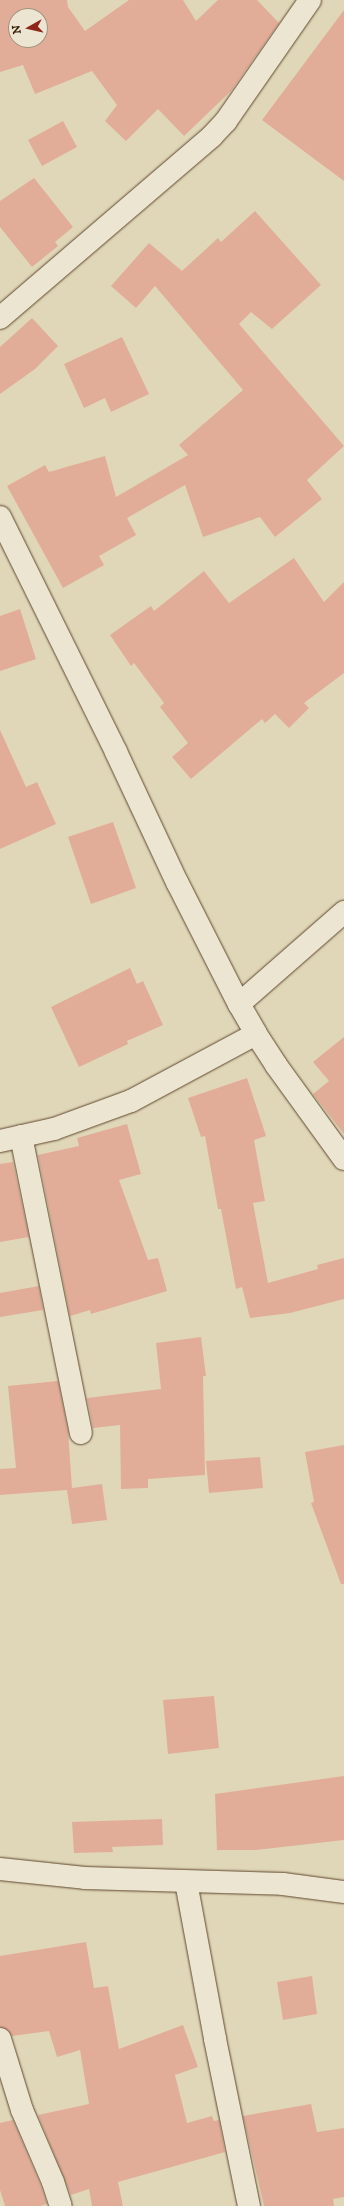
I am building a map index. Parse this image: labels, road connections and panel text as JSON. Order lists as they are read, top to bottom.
{
  "north": "left"
}
